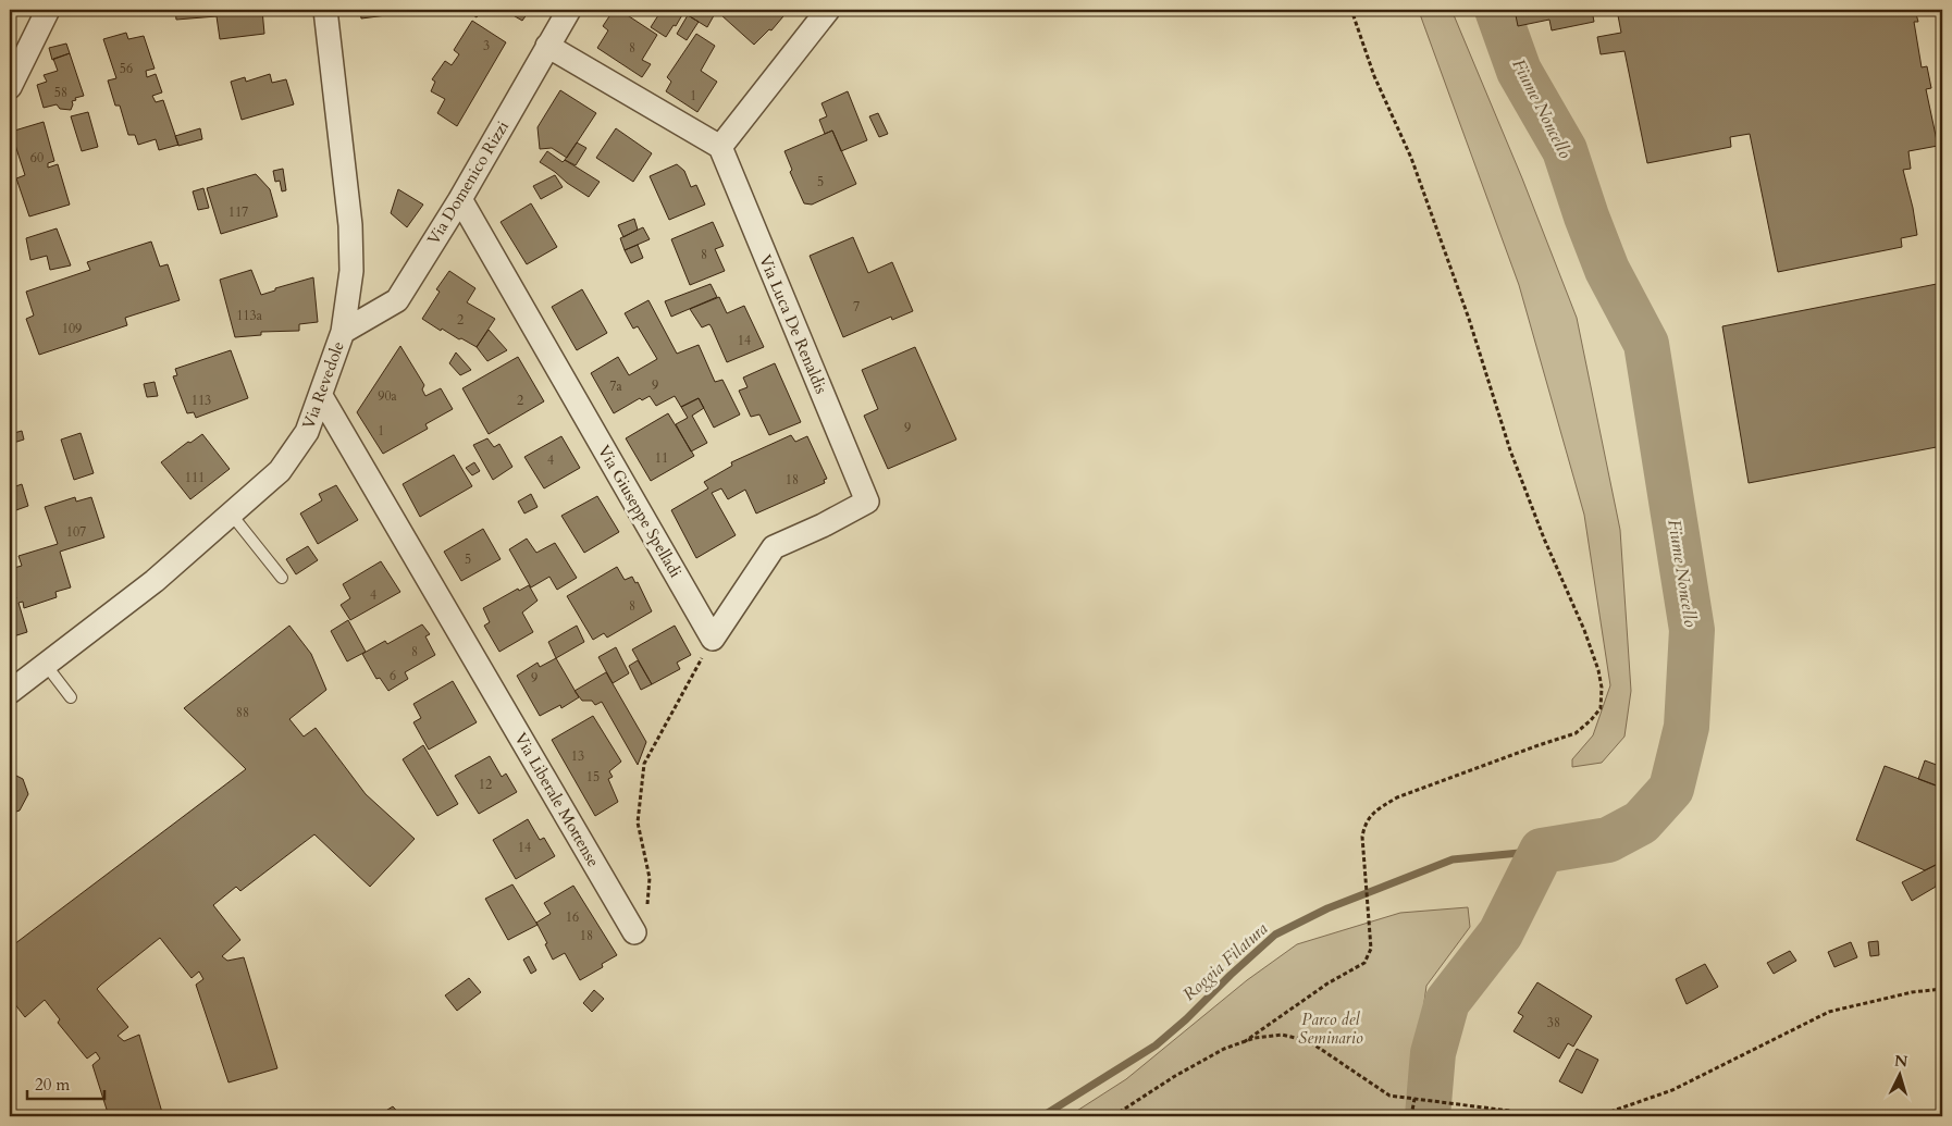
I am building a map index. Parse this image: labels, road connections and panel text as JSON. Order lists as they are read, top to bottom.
{
  "streets": {
    "street": [
      "Via Domenico Rizzi",
      "Via Luca De Renaldis",
      "Via Revedole",
      "Via Giuseppe Spelladi",
      "Via Liberale Mottense"
    ]
  },
  "crossings": [
    ["Via Domenico Rizzi", "Via Revedole"],
    ["Via Domenico Rizzi", "Via Giuseppe Spelladi"],
    ["Via Luca De Renaldis", "Via Giuseppe Spelladi"],
    ["Via Revedole", "Via Liberale Mottense"]
  ],
  "water": ["Fiume Noncello", "Roggia Filatura"],
  "parks": ["Parco del Seminario"],
  "house_numbers": [
    "3",
    "8",
    "56",
    "58",
    "1",
    "60",
    "5",
    "117",
    "8",
    "7",
    "113a",
    "2",
    "109",
    "14",
    "9",
    "7a",
    "90a",
    "113",
    "2",
    "9",
    "1",
    "11",
    "4",
    "111",
    "18",
    "107",
    "5",
    "4",
    "8",
    "8",
    "6",
    "9",
    "88",
    "13",
    "15",
    "12",
    "14",
    "16",
    "18",
    "38"
  ],
  "scale_bar": "20 m",
  "north": "top"
}
